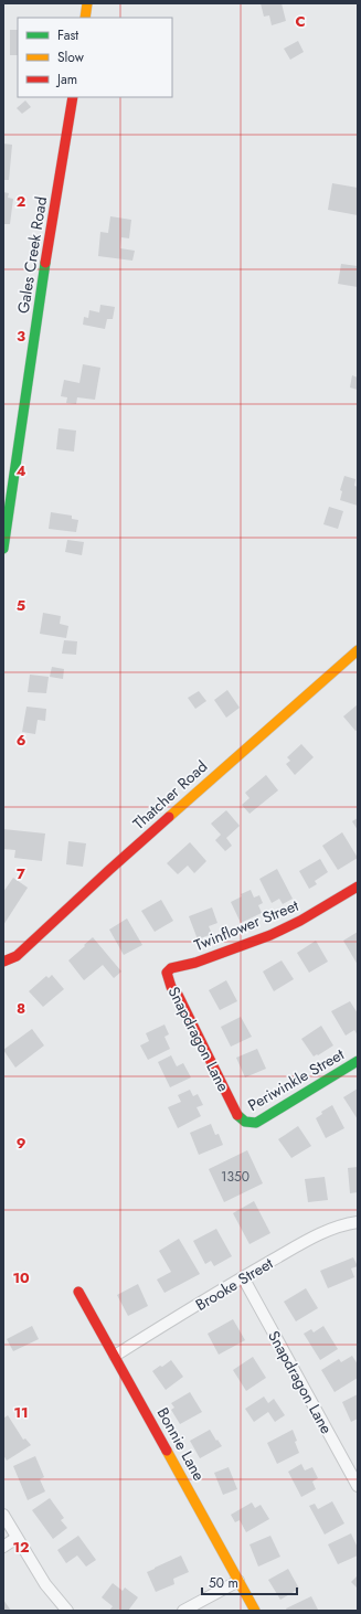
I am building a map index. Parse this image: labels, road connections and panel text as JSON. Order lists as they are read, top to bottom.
{
  "streets": {
    "street": [
      "Gales Creek Road",
      "Thatcher Road",
      "Twinflower Street",
      "Snapdragon Lane",
      "Periwinkle Street",
      "Brooke Street",
      "Bonnie Lane"
    ]
  },
  "crossings": [
    ["Twinflower Street", "Snapdragon Lane"],
    ["Snapdragon Lane", "Periwinkle Street"],
    ["Snapdragon Lane", "Brooke Street"],
    ["Brooke Street", "Bonnie Lane"]
  ],
  "house_numbers": ["1350"],
  "legend": ["Fast", "Slow", "Jam"],
  "scale_bar": "50 m",
  "grid": {
    "columns": ["C"],
    "rows": [
      "2",
      "3",
      "4",
      "5",
      "6",
      "7",
      "8",
      "9",
      "10",
      "11",
      "12"
    ]
  }
}
